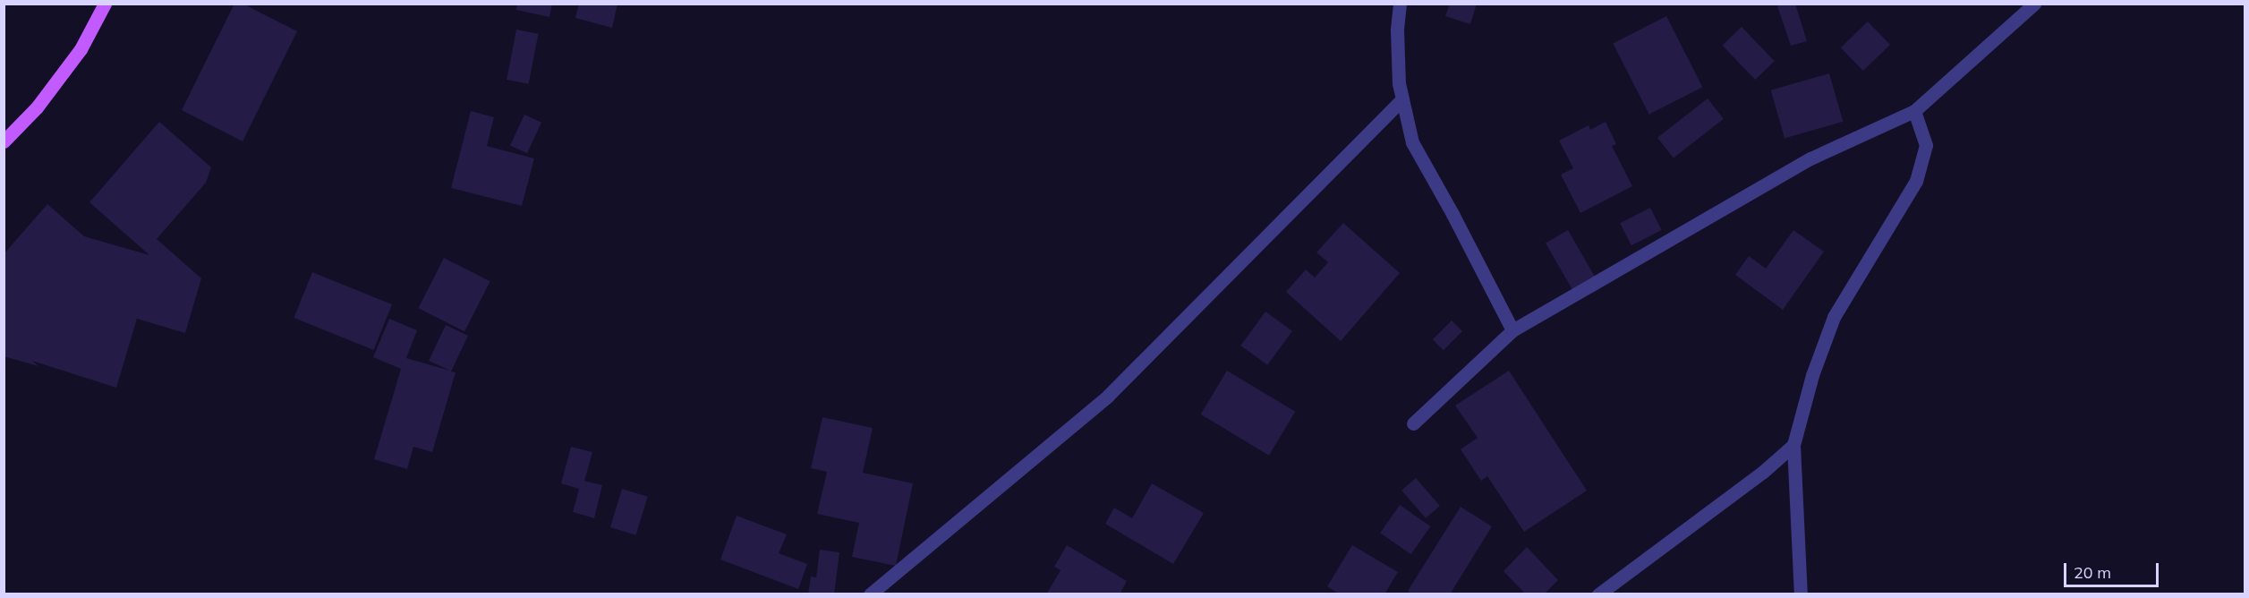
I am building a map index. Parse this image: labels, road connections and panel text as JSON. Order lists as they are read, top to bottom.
{
  "scale_bar": "20 m"
}
